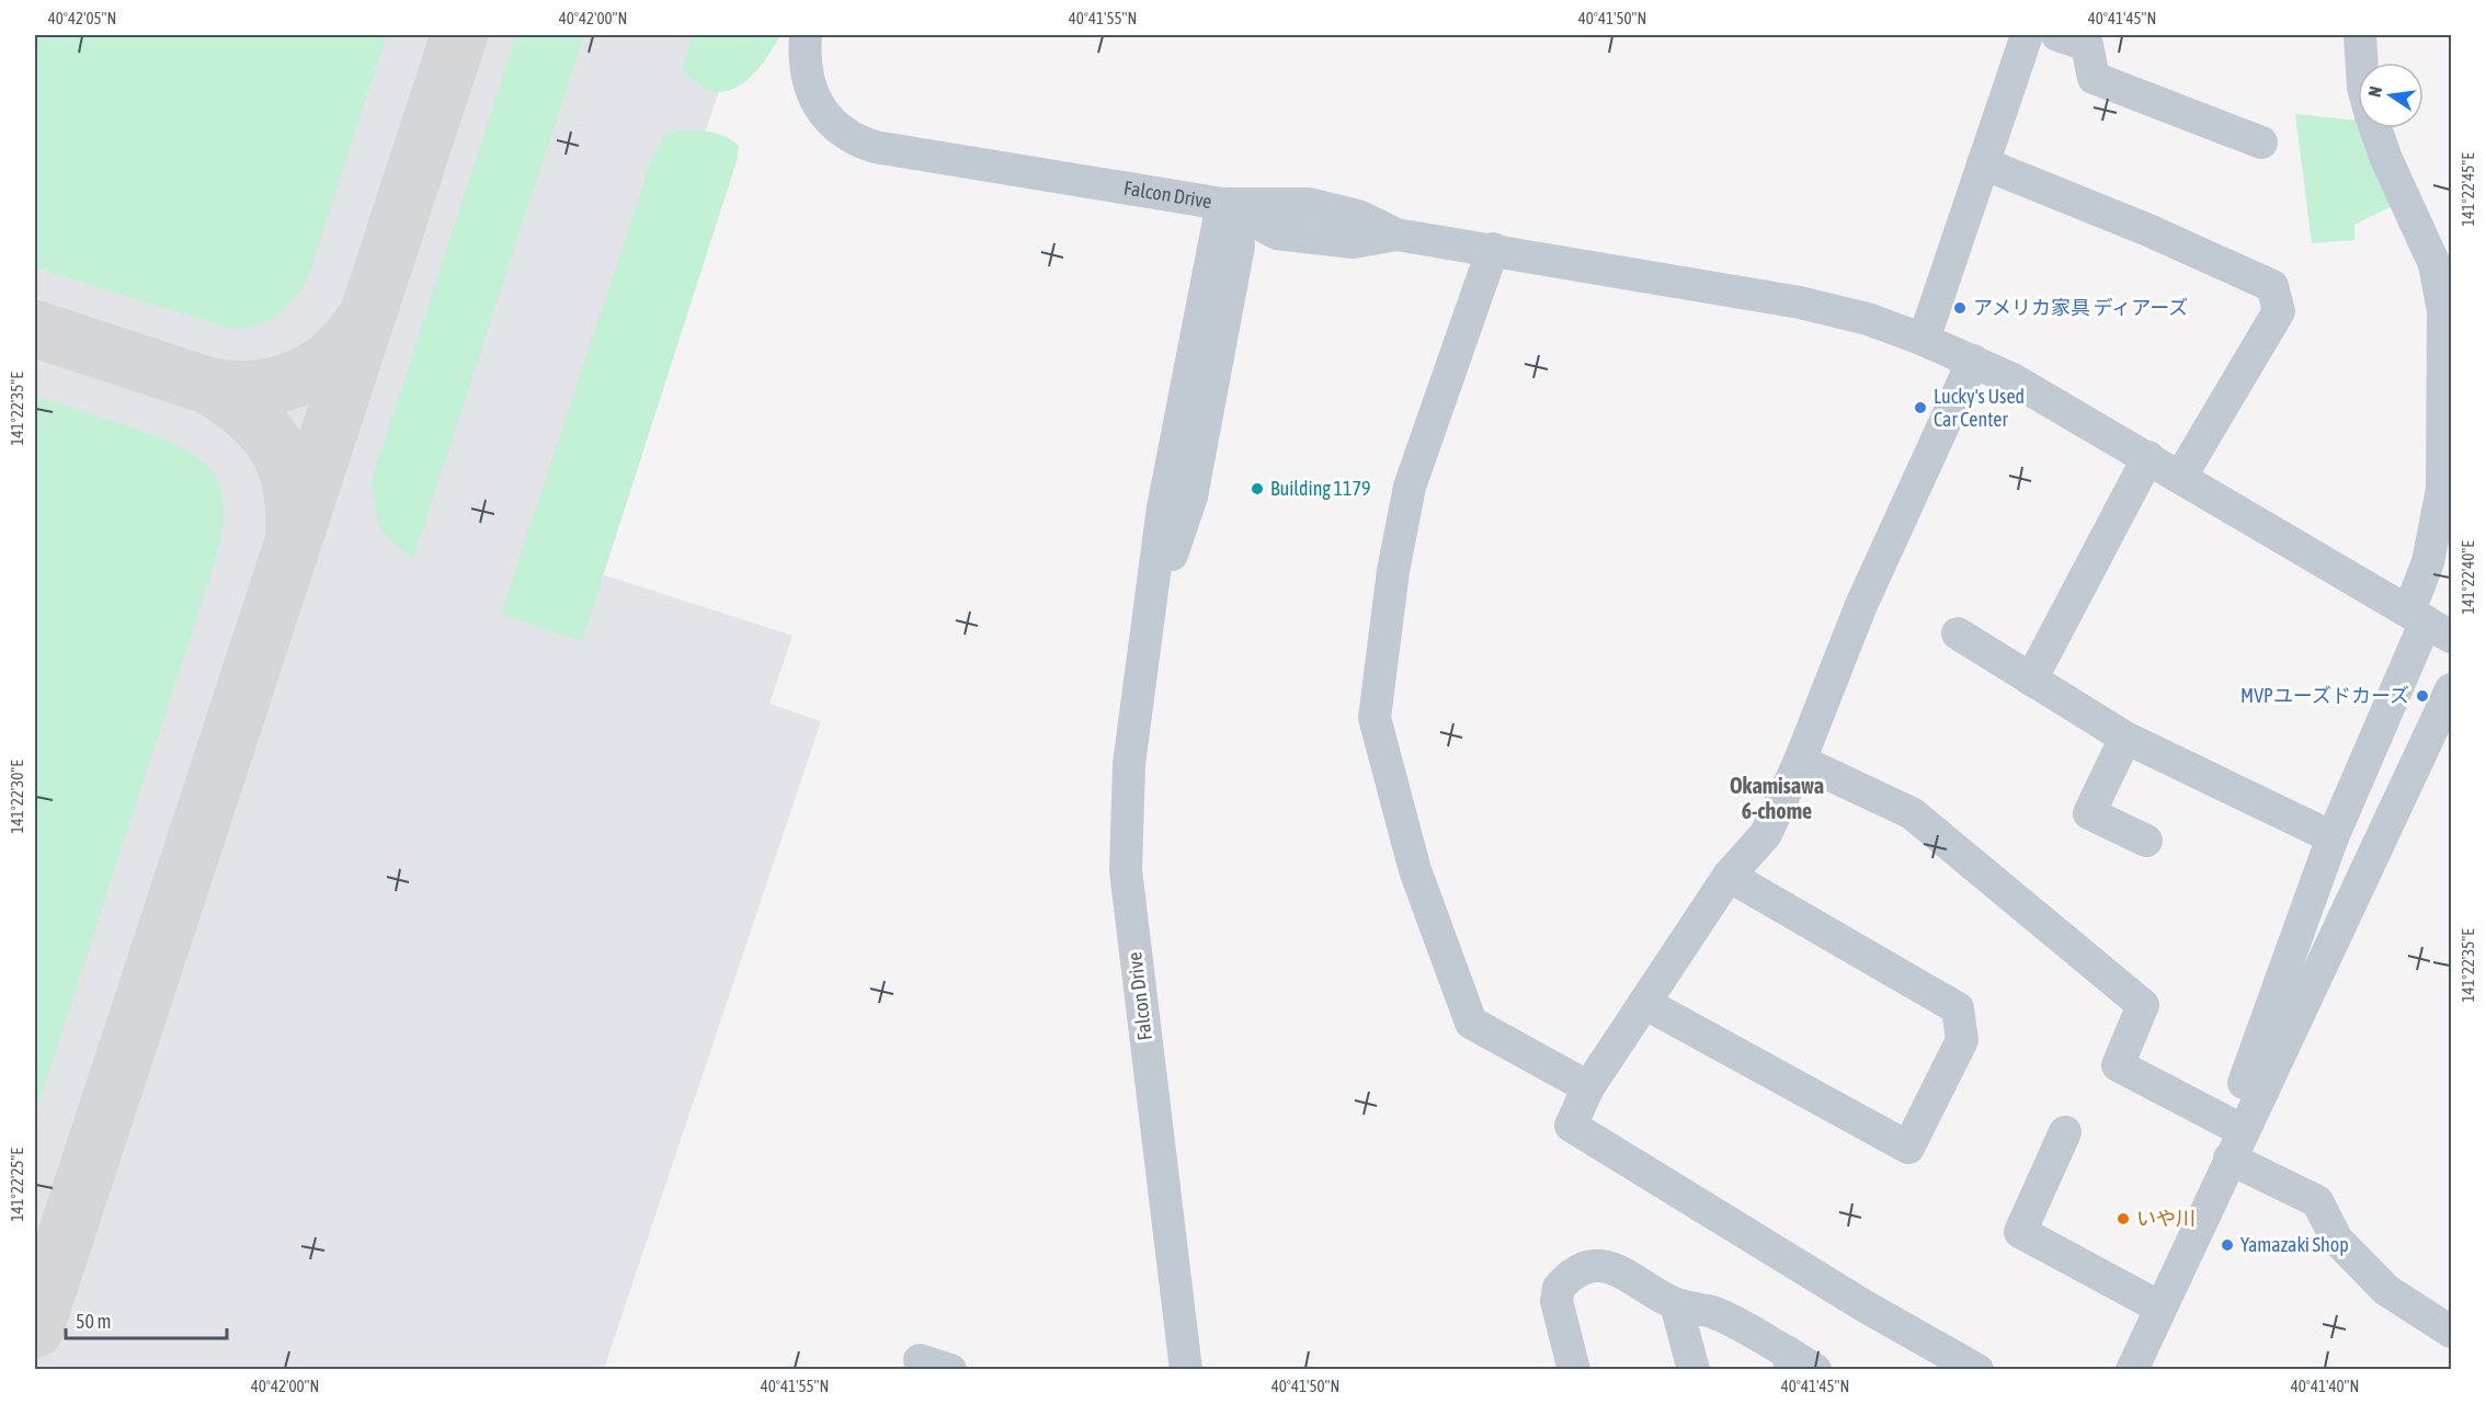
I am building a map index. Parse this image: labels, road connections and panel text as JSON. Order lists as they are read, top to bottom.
{
  "streets": {
    "street": ["Falcon Drive"]
  },
  "districts": ["Okamisawa 6-chome"],
  "places": [
    "アメリカ家具 ディアーズ",
    "Lucky's Used Car Center",
    "Building 1179",
    "MVPユーズドカーズ",
    "いや川",
    "Yamazaki Shop"
  ],
  "scale_bar": "50 m",
  "north": "left",
  "coordinates": [
    "40°42'05\"N",
    "40°42'00\"N",
    "40°41'55\"N",
    "40°41'50\"N",
    "40°41'45\"N",
    "141°22'45\"E",
    "141°22'35\"E",
    "141°22'40\"E",
    "141°22'30\"E",
    "141°22'25\"E",
    "40°41'40\"N"
  ]
}
